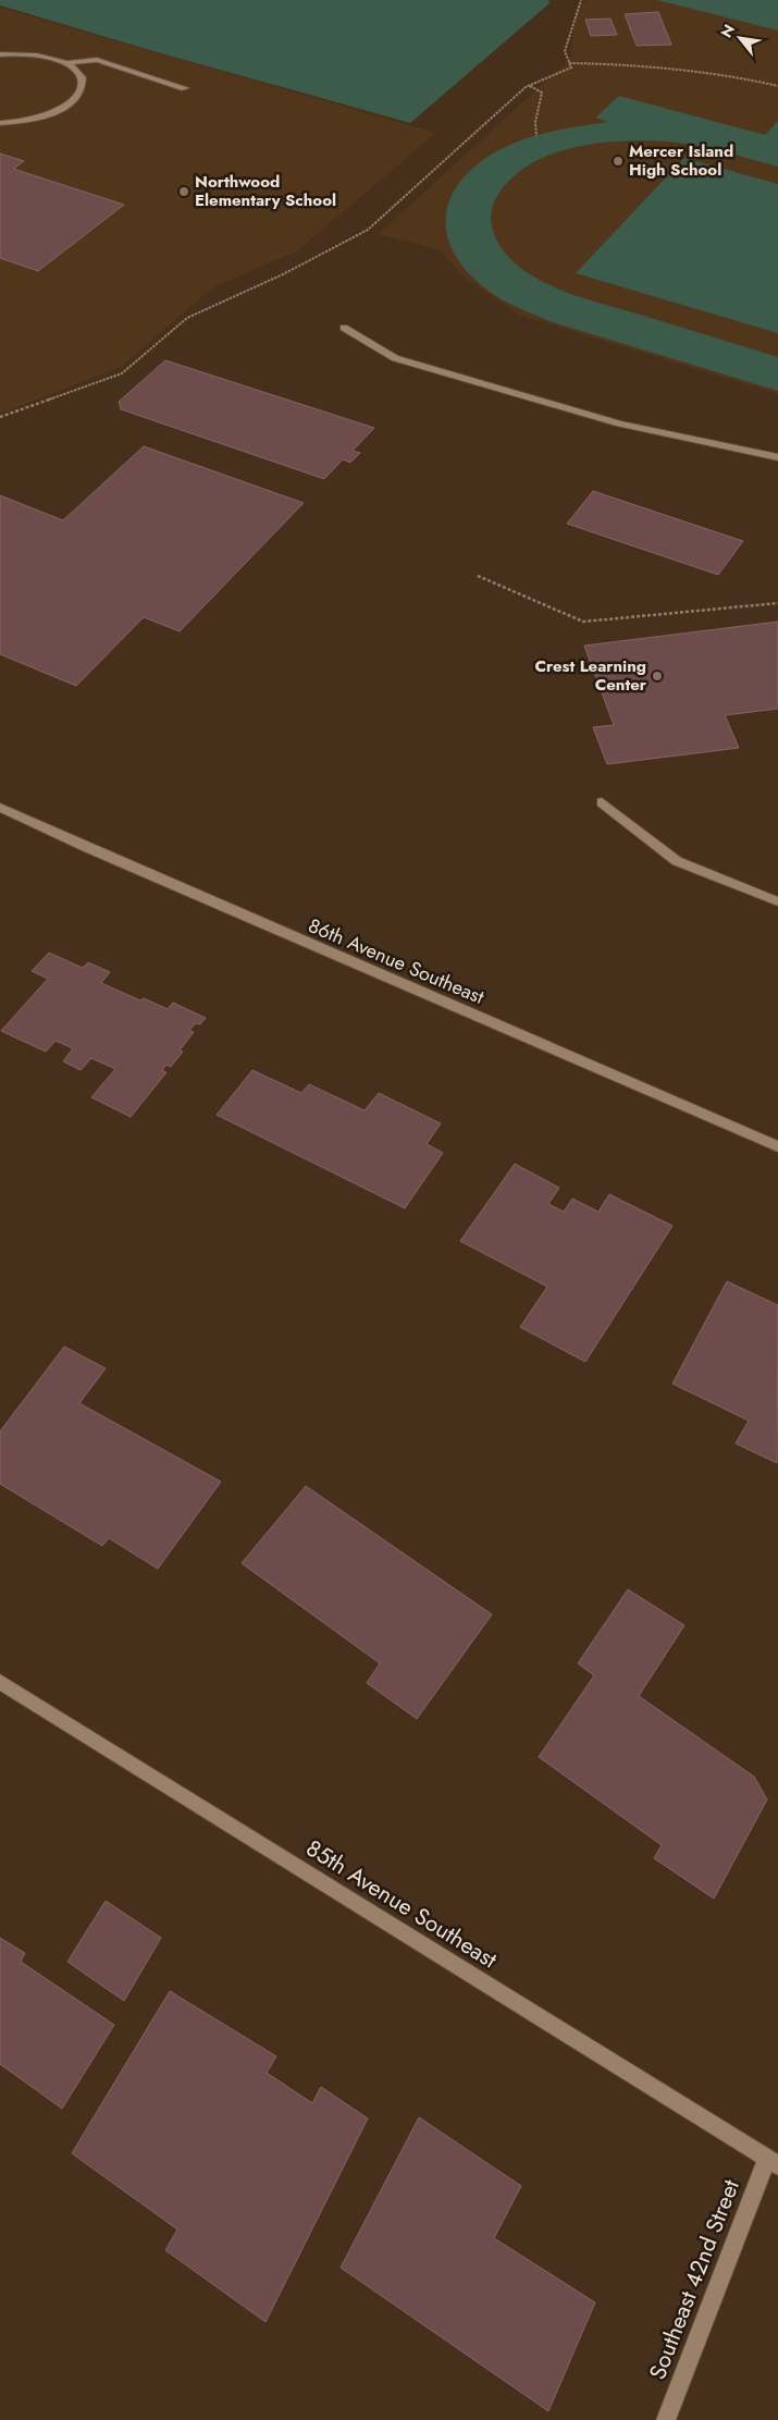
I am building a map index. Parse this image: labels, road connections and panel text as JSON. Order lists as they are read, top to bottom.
{
  "streets": {
    "street": ["86th Avenue Southeast", "85th Avenue Southeast", "Southeast 42nd Street"]
  },
  "crossings": [
    ["85th Avenue Southeast", "Southeast 42nd Street"]
  ],
  "places": ["Mercer Island High School", "Northwood Elementary School", "Crest Learning Center"],
  "north": "top left"
}
